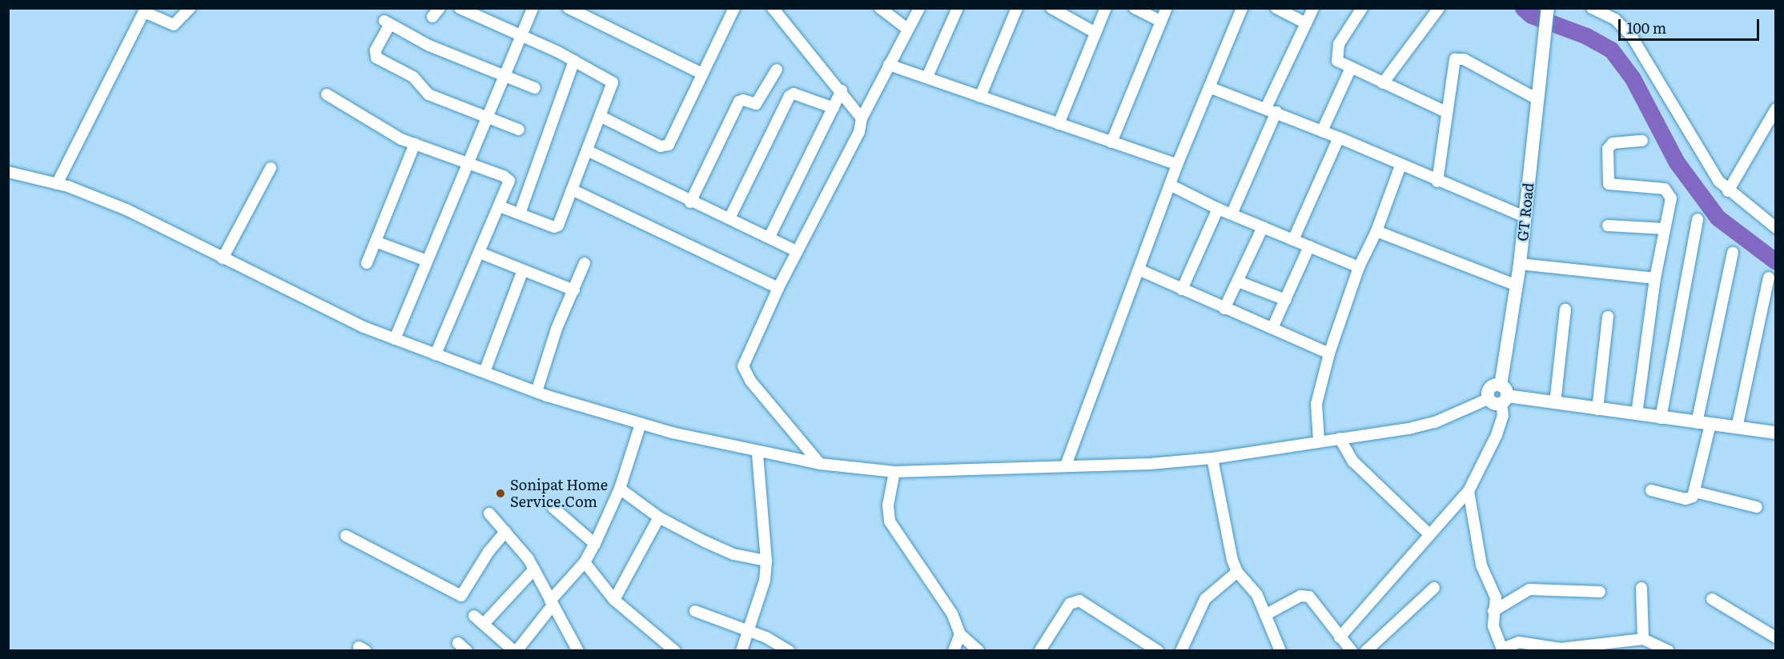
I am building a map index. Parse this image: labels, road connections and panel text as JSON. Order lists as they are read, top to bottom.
{
  "streets": {
    "main road": ["GT Road"]
  },
  "places": ["Sonipat Home Service.Com"],
  "scale_bar": "100 m"
}
